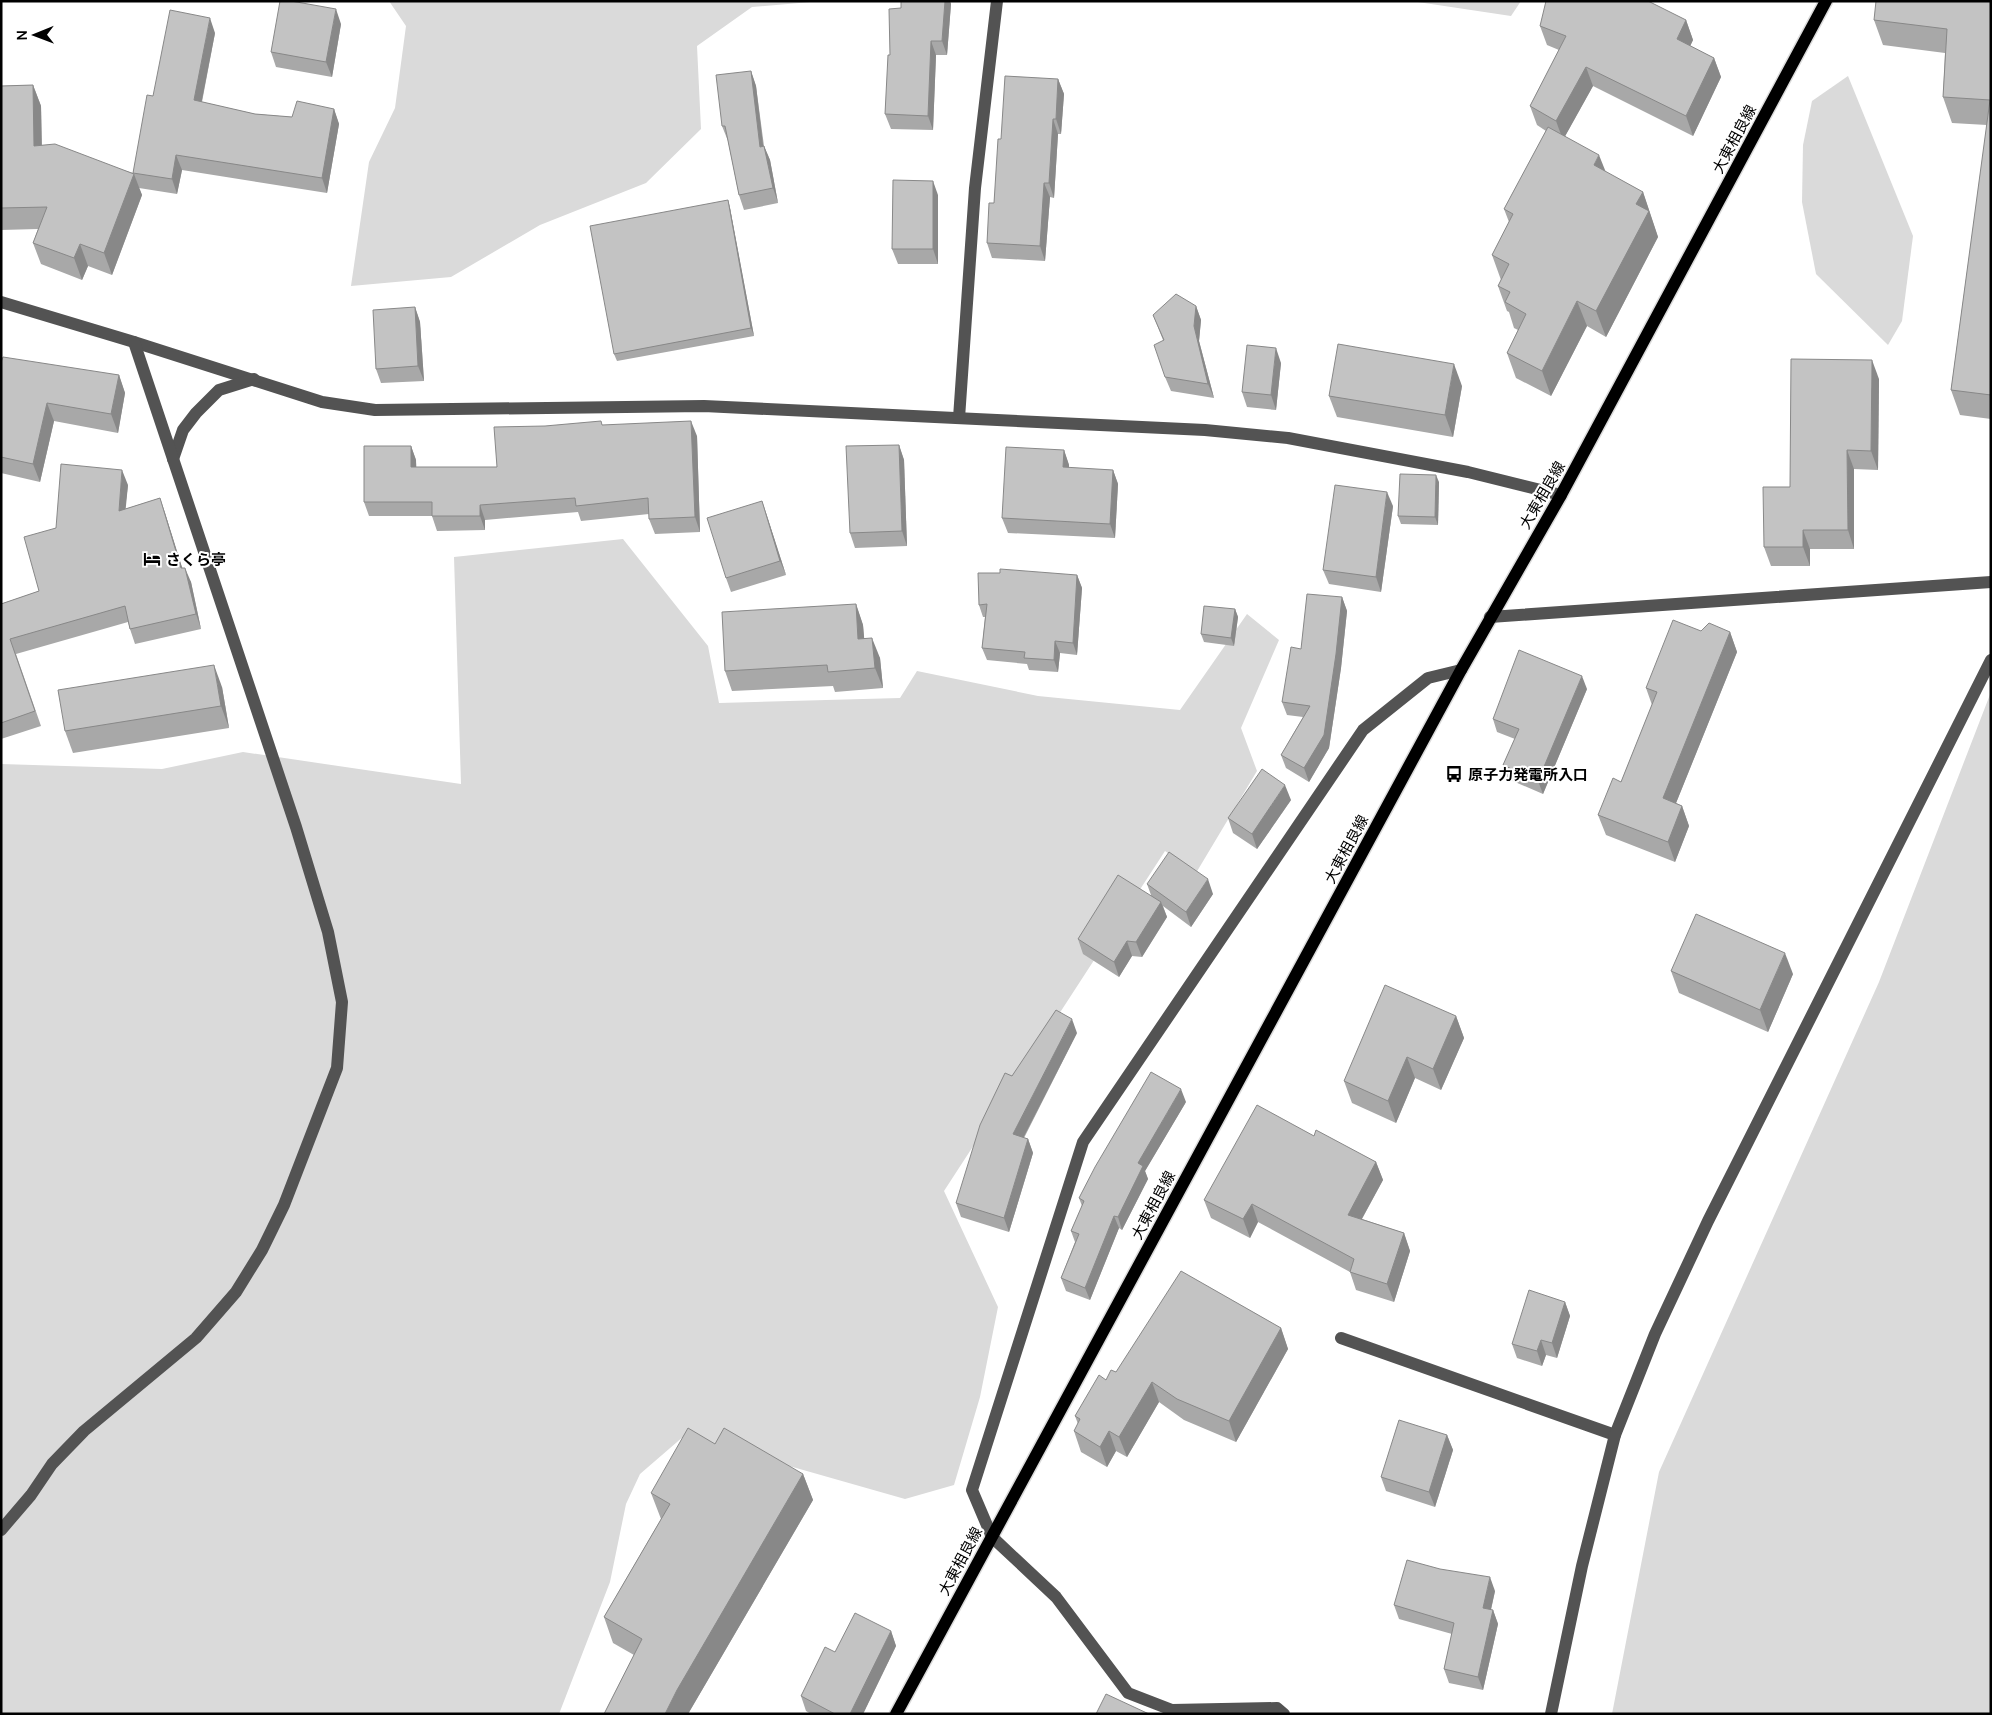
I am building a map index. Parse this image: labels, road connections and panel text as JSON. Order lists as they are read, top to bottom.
{
  "streets": {
    "main road": ["大東相良線"]
  },
  "places": {
    "hotel": ["さくら亭"],
    "bus stop": ["原子力発電所入口"]
  },
  "north": "left"
}
